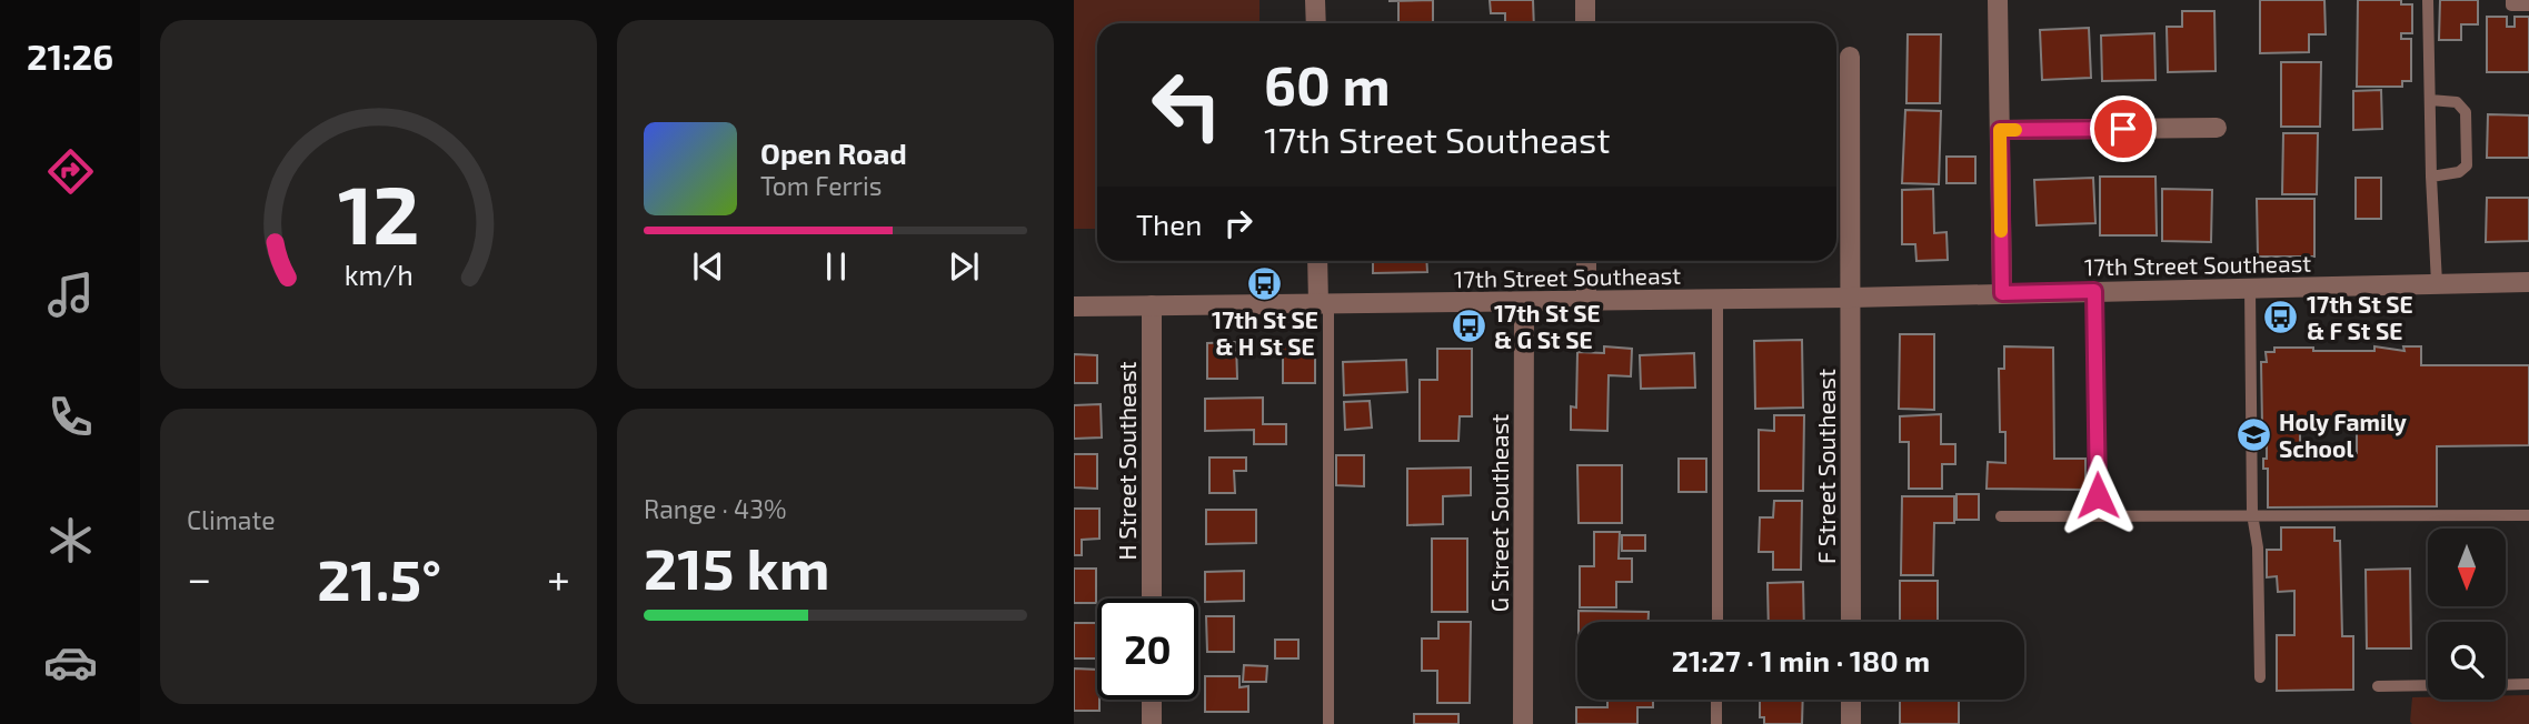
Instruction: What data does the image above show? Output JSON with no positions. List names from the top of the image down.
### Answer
{
  "streets": {
    "street": [
      "17th Street Southeast",
      "H Street Southeast",
      "F Street Southeast",
      "G Street Southeast"
    ]
  },
  "crossings": [
    ["17th Street Southeast", "H Street Southeast"],
    ["17th Street Southeast", "F Street Southeast"],
    ["17th Street Southeast", "G Street Southeast"]
  ],
  "places": {
    "bus stop": ["17th St SE & H St SE", "17th St SE & F St SE", "17th St SE & G St SE"],
    "school or university": ["Holy Family School"]
  },
  "north": "bottom",
  "page": {
    "tabs": "21:26",
    "turn": ["60 m", "17th Street Southeast"],
    "song": ["Open Road", "Tom Ferris"],
    "then": "Then",
    "tile": [
      "Climate",
      ["Range · 43%", "215 km"]
    ],
    "heat": ["−", "21.5°", "+"],
    "limit": "20",
    "trip": "21:27 · 1 min · 180 m",
    "gauge": ["12", "km/h"]
  }
}
